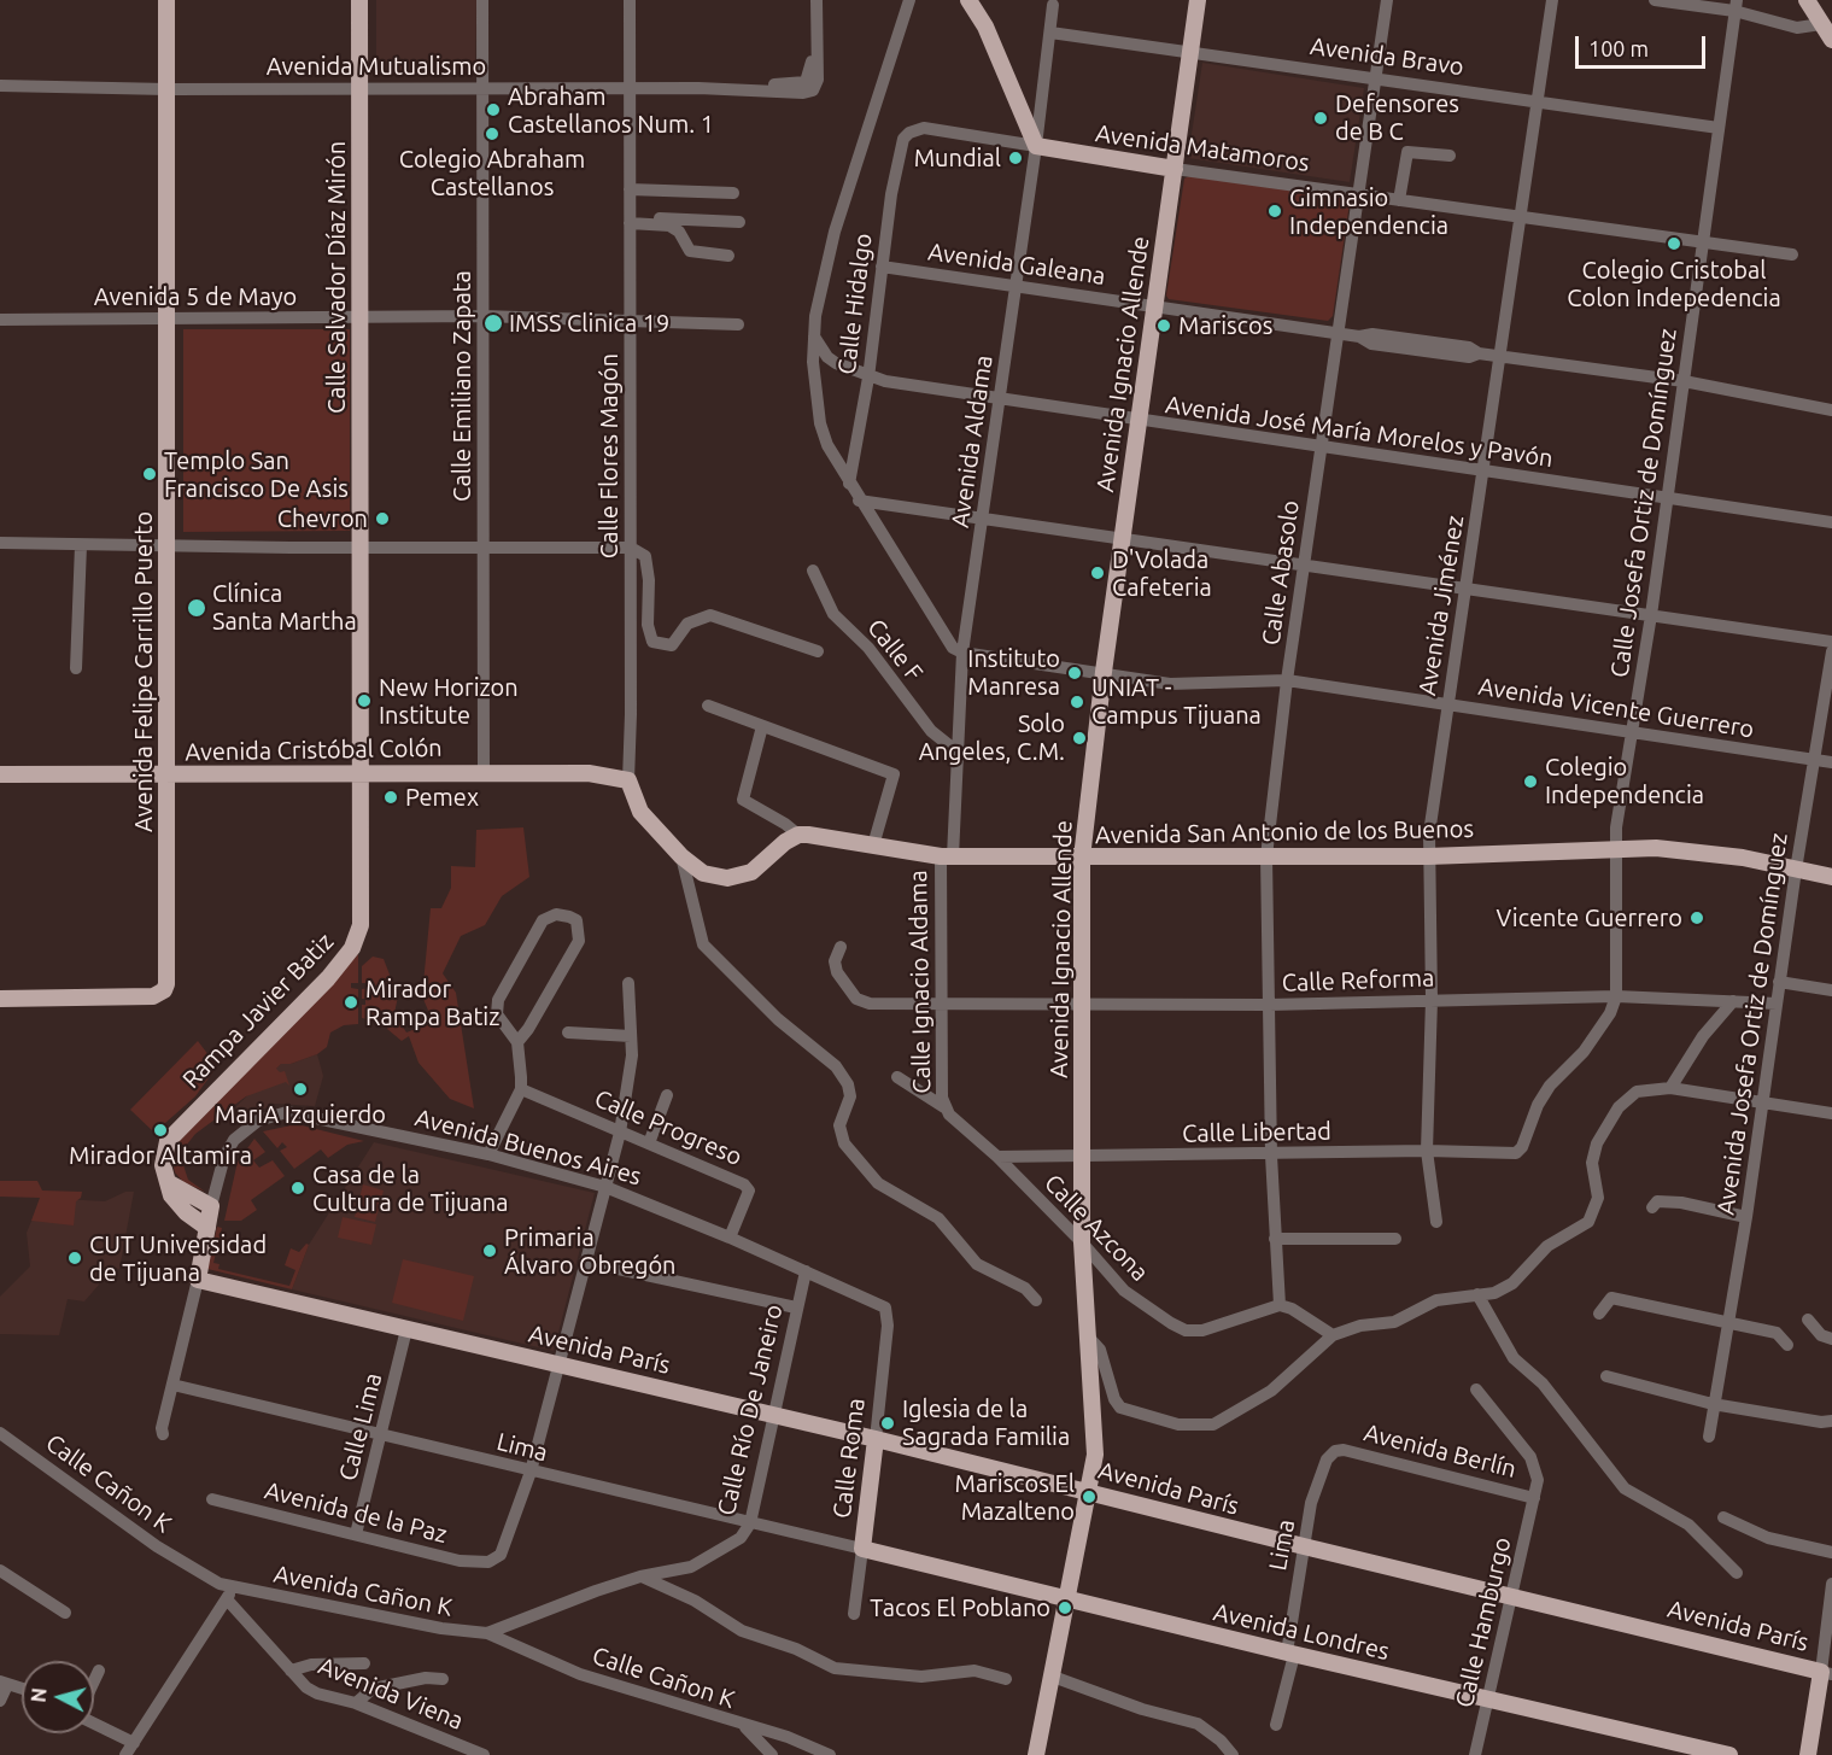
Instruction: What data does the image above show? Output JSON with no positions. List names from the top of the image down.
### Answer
{
  "streets": {
    "main road": [
      "Avenida Matamoros",
      "Calle Salvador Díaz Mirón",
      "Avenida Ignacio Allende",
      "Avenida Felipe Carrillo Puerto",
      "Avenida Cristóbal Colón",
      "Avenida San Antonio de los Buenos",
      "Rampa Javier Batiz",
      "Avenida París",
      "Calle Roma",
      "Avenida Londres"
    ],
    "street": [
      "Avenida Bravo",
      "Avenida Mutualismo",
      "Avenida Galeana",
      "Avenida 5 de Mayo",
      "Calle Hidalgo",
      "Calle Emiliano Zapata",
      "Avenida José María Morelos y Pavón",
      "Avenida Aldama",
      "Calle Flores Magón",
      "Calle Josefa Ortiz de Domínguez",
      "Calle Abasolo",
      "Avenida Jiménez",
      "Calle F",
      "Avenida Vicente Guerrero",
      "Calle Reforma",
      "Calle Ignacio Aldama",
      "Avenida Josefa Ortiz de Domínguez",
      "Calle Progreso",
      "Calle Libertad",
      "Avenida Buenos Aires",
      "Calle Azcona",
      "Calle Río De Janeiro",
      "Calle Lima",
      "Lima",
      "Avenida Berlín",
      "Calle Cañon K",
      "Avenida de la Paz",
      "Avenida Cañon K",
      "Calle Hamburgo",
      "Avenida Viena"
    ]
  },
  "crossings": [
    ["Avenida Bravo", "Avenida Ignacio Allende"],
    ["Avenida Bravo", "Avenida Aldama"],
    ["Avenida Bravo", "Calle Josefa Ortiz de Domínguez"],
    ["Avenida Bravo", "Calle Abasolo"],
    ["Avenida Bravo", "Avenida Jiménez"],
    ["Avenida Mutualismo", "Calle Salvador Díaz Mirón"],
    ["Avenida Mutualismo", "Calle Emiliano Zapata"],
    ["Avenida Mutualismo", "Calle Flores Magón"],
    ["Avenida Mutualismo", "Avenida Felipe Carrillo Puerto"],
    ["Avenida Matamoros", "Calle Hidalgo"],
    ["Avenida Matamoros", "Avenida Ignacio Allende"],
    ["Avenida Matamoros", "Avenida Aldama"],
    ["Avenida Matamoros", "Calle Josefa Ortiz de Domínguez"],
    ["Avenida Matamoros", "Calle Abasolo"],
    ["Avenida Matamoros", "Avenida Jiménez"],
    ["Avenida Galeana", "Calle Hidalgo"],
    ["Avenida Galeana", "Avenida Ignacio Allende"],
    ["Avenida Galeana", "Avenida Aldama"],
    ["Avenida Galeana", "Calle Josefa Ortiz de Domínguez"],
    ["Avenida Galeana", "Calle Abasolo"],
    ["Avenida Galeana", "Avenida Jiménez"],
    ["Calle Salvador Díaz Mirón", "Avenida 5 de Mayo"],
    ["Calle Salvador Díaz Mirón", "Avenida Cristóbal Colón"],
    ["Calle Salvador Díaz Mirón", "Rampa Javier Batiz"],
    ["Avenida 5 de Mayo", "Calle Emiliano Zapata"],
    ["Avenida 5 de Mayo", "Calle Flores Magón"],
    ["Avenida 5 de Mayo", "Avenida Felipe Carrillo Puerto"],
    ["Calle Hidalgo", "Avenida José María Morelos y Pavón"],
    ["Avenida Ignacio Allende", "Avenida José María Morelos y Pavón"],
    ["Avenida Ignacio Allende", "Avenida Vicente Guerrero"],
    ["Avenida Ignacio Allende", "Avenida San Antonio de los Buenos"],
    ["Avenida Ignacio Allende", "Calle Reforma"],
    ["Avenida Ignacio Allende", "Calle Libertad"],
    ["Avenida Ignacio Allende", "Calle Azcona"],
    ["Avenida Ignacio Allende", "Avenida París"],
    ["Avenida Ignacio Allende", "Avenida Londres"],
    ["Calle Emiliano Zapata", "Avenida Cristóbal Colón"],
    ["Avenida José María Morelos y Pavón", "Avenida Aldama"],
    ["Avenida José María Morelos y Pavón", "Calle Josefa Ortiz de Domínguez"],
    ["Avenida José María Morelos y Pavón", "Calle Abasolo"],
    ["Avenida José María Morelos y Pavón", "Avenida Jiménez"],
    ["Avenida Aldama", "Calle F"],
    ["Avenida Aldama", "Avenida Vicente Guerrero"],
    ["Avenida Aldama", "Avenida San Antonio de los Buenos"],
    ["Avenida Aldama", "Calle Ignacio Aldama"],
    ["Calle Flores Magón", "Avenida Cristóbal Colón"],
    ["Calle Josefa Ortiz de Domínguez", "Avenida Vicente Guerrero"],
    ["Calle Josefa Ortiz de Domínguez", "Avenida San Antonio de los Buenos"],
    ["Calle Josefa Ortiz de Domínguez", "Calle Reforma"],
    ["Calle Josefa Ortiz de Domínguez", "Calle Libertad"],
    ["Calle Abasolo", "Avenida Vicente Guerrero"],
    ["Calle Abasolo", "Avenida San Antonio de los Buenos"],
    ["Calle Abasolo", "Calle Reforma"],
    ["Calle Abasolo", "Calle Libertad"],
    ["Calle Abasolo", "Calle Azcona"],
    ["Avenida Jiménez", "Avenida Vicente Guerrero"],
    ["Avenida Jiménez", "Avenida San Antonio de los Buenos"],
    ["Avenida Jiménez", "Calle Reforma"],
    ["Avenida Jiménez", "Calle Libertad"],
    ["Avenida Felipe Carrillo Puerto", "Avenida Cristóbal Colón"],
    ["Avenida Vicente Guerrero", "Avenida Josefa Ortiz de Domínguez"],
    ["Avenida Cristóbal Colón", "Rampa Javier Batiz"],
    ["Avenida San Antonio de los Buenos", "Calle Ignacio Aldama"],
    ["Avenida San Antonio de los Buenos", "Avenida Josefa Ortiz de Domínguez"],
    ["Calle Reforma", "Calle Ignacio Aldama"],
    ["Calle Reforma", "Avenida Josefa Ortiz de Domínguez"],
    ["Calle Ignacio Aldama", "Calle Azcona"],
    ["Calle Progreso", "Avenida Buenos Aires"],
    ["Calle Libertad", "Calle Azcona"],
    ["Avenida Buenos Aires", "Calle Río De Janeiro"],
    ["Avenida Buenos Aires", "Calle Roma"],
    ["Avenida París", "Calle Río De Janeiro"],
    ["Avenida París", "Calle Lima"],
    ["Avenida París", "Lima"],
    ["Avenida París", "Calle Roma"],
    ["Avenida París", "Calle Hamburgo"],
    ["Calle Río De Janeiro", "Lima"],
    ["Calle Río De Janeiro", "Calle Cañon K"],
    ["Calle Río De Janeiro", "Avenida Cañon K"],
    ["Calle Lima", "Lima"],
    ["Calle Lima", "Avenida de la Paz"],
    ["Lima", "Avenida Berlín"],
    ["Lima", "Calle Roma"],
    ["Lima", "Avenida de la Paz"],
    ["Lima", "Avenida Londres"],
    ["Avenida Berlín", "Calle Hamburgo"],
    ["Calle Roma", "Avenida Londres"],
    ["Calle Cañon K", "Avenida Cañon K"],
    ["Calle Cañon K", "Avenida Viena"],
    ["Avenida Cañon K", "Avenida Viena"],
    ["Calle Hamburgo", "Avenida Londres"]
  ],
  "places": [
    "Abraham Castellanos Num. 1",
    "Defensores de B C",
    "Colegio Abraham Castellanos",
    "Mundial",
    "Gimnasio Independencia",
    "Colegio Cristobal Colon Indepedencia",
    "IMSS Clinica 19",
    "Mariscos",
    "Templo San Francisco De Asis",
    "Chevron",
    "D'Volada Cafeteria",
    "Clínica Santa Martha",
    "Instituto Manresa",
    "New Horizon Institute",
    "UNIAT - Campus Tijuana",
    "Solo Angeles, C.M.",
    "Colegio Independencia",
    "Pemex",
    "Vicente Guerrero",
    "Mirador Rampa Batiz",
    "MariA Izquierdo",
    "Mirador Altamira",
    "Casa de la Cultura de Tijuana",
    "Primaria Álvaro Obregón",
    "CUT Universidad de Tijuana",
    "Iglesia de la Sagrada Familia",
    "Mariscos El Mazalteno",
    "Tacos El Poblano"
  ],
  "scale_bar": "100 m",
  "north": "left"
}
